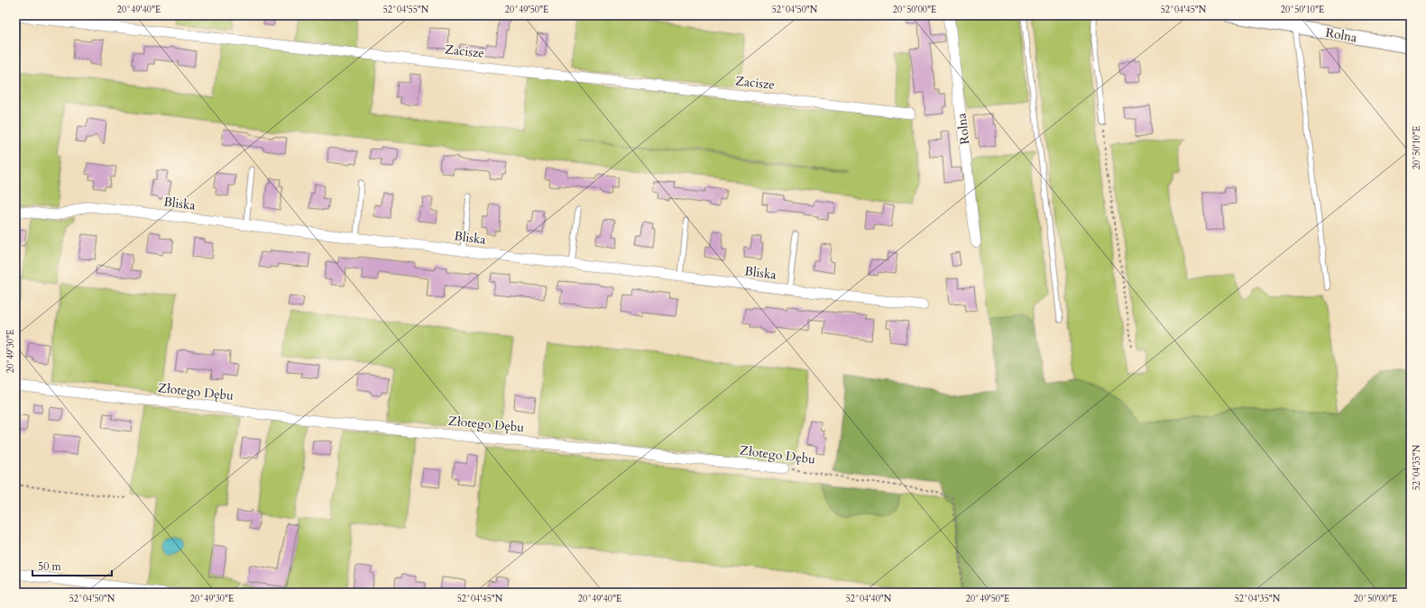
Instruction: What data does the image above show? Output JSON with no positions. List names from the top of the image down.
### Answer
{
  "streets": {
    "street": [
      "Rolna",
      "Zacisze",
      "Bliska",
      "Złotego Dębu"
    ]
  },
  "scale_bar": "50 m",
  "coordinates": [
    "20°49'40\"E",
    "52°04'55\"N",
    "20°49'50\"E",
    "52°04'50\"N",
    "20°50'00\"E",
    "52°04'45\"N",
    "20°50'10\"E",
    "20°49'30\"E",
    "52°04'35\"N",
    "52°04'40\"N"
  ]
}
